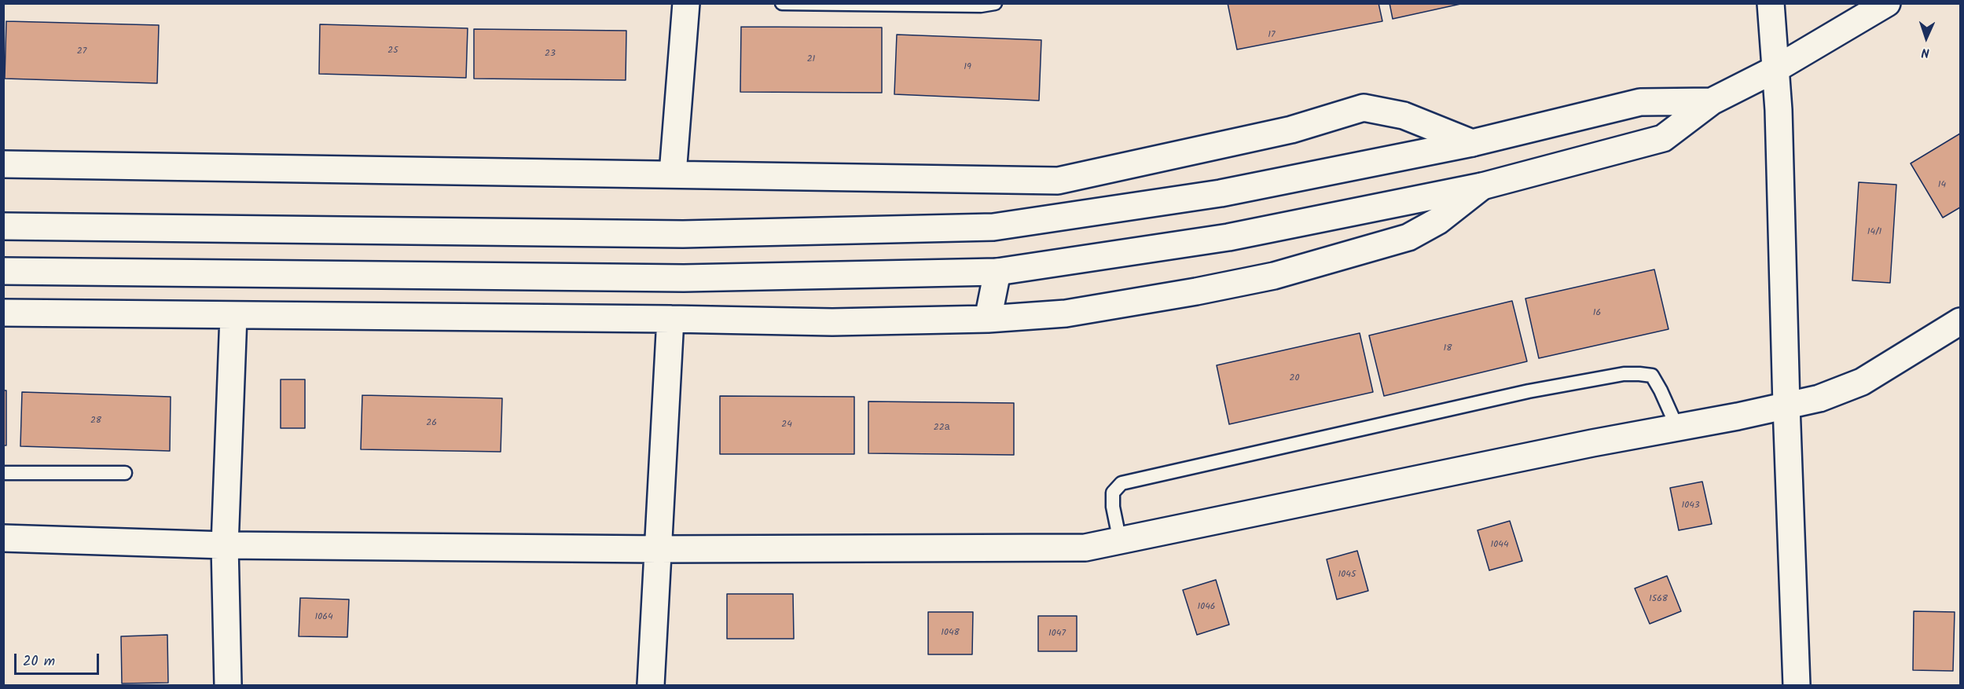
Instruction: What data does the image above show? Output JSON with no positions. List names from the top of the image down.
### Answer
{
  "house_numbers": [
    "17",
    "25",
    "27",
    "23",
    "21",
    "19",
    "14",
    "14/1",
    "16",
    "18",
    "20",
    "28",
    "26",
    "24",
    "22а",
    "1043",
    "1044",
    "1045",
    "1568",
    "1046",
    "1064",
    "1048",
    "1047"
  ],
  "scale_bar": "20 m",
  "north": "bottom"
}
